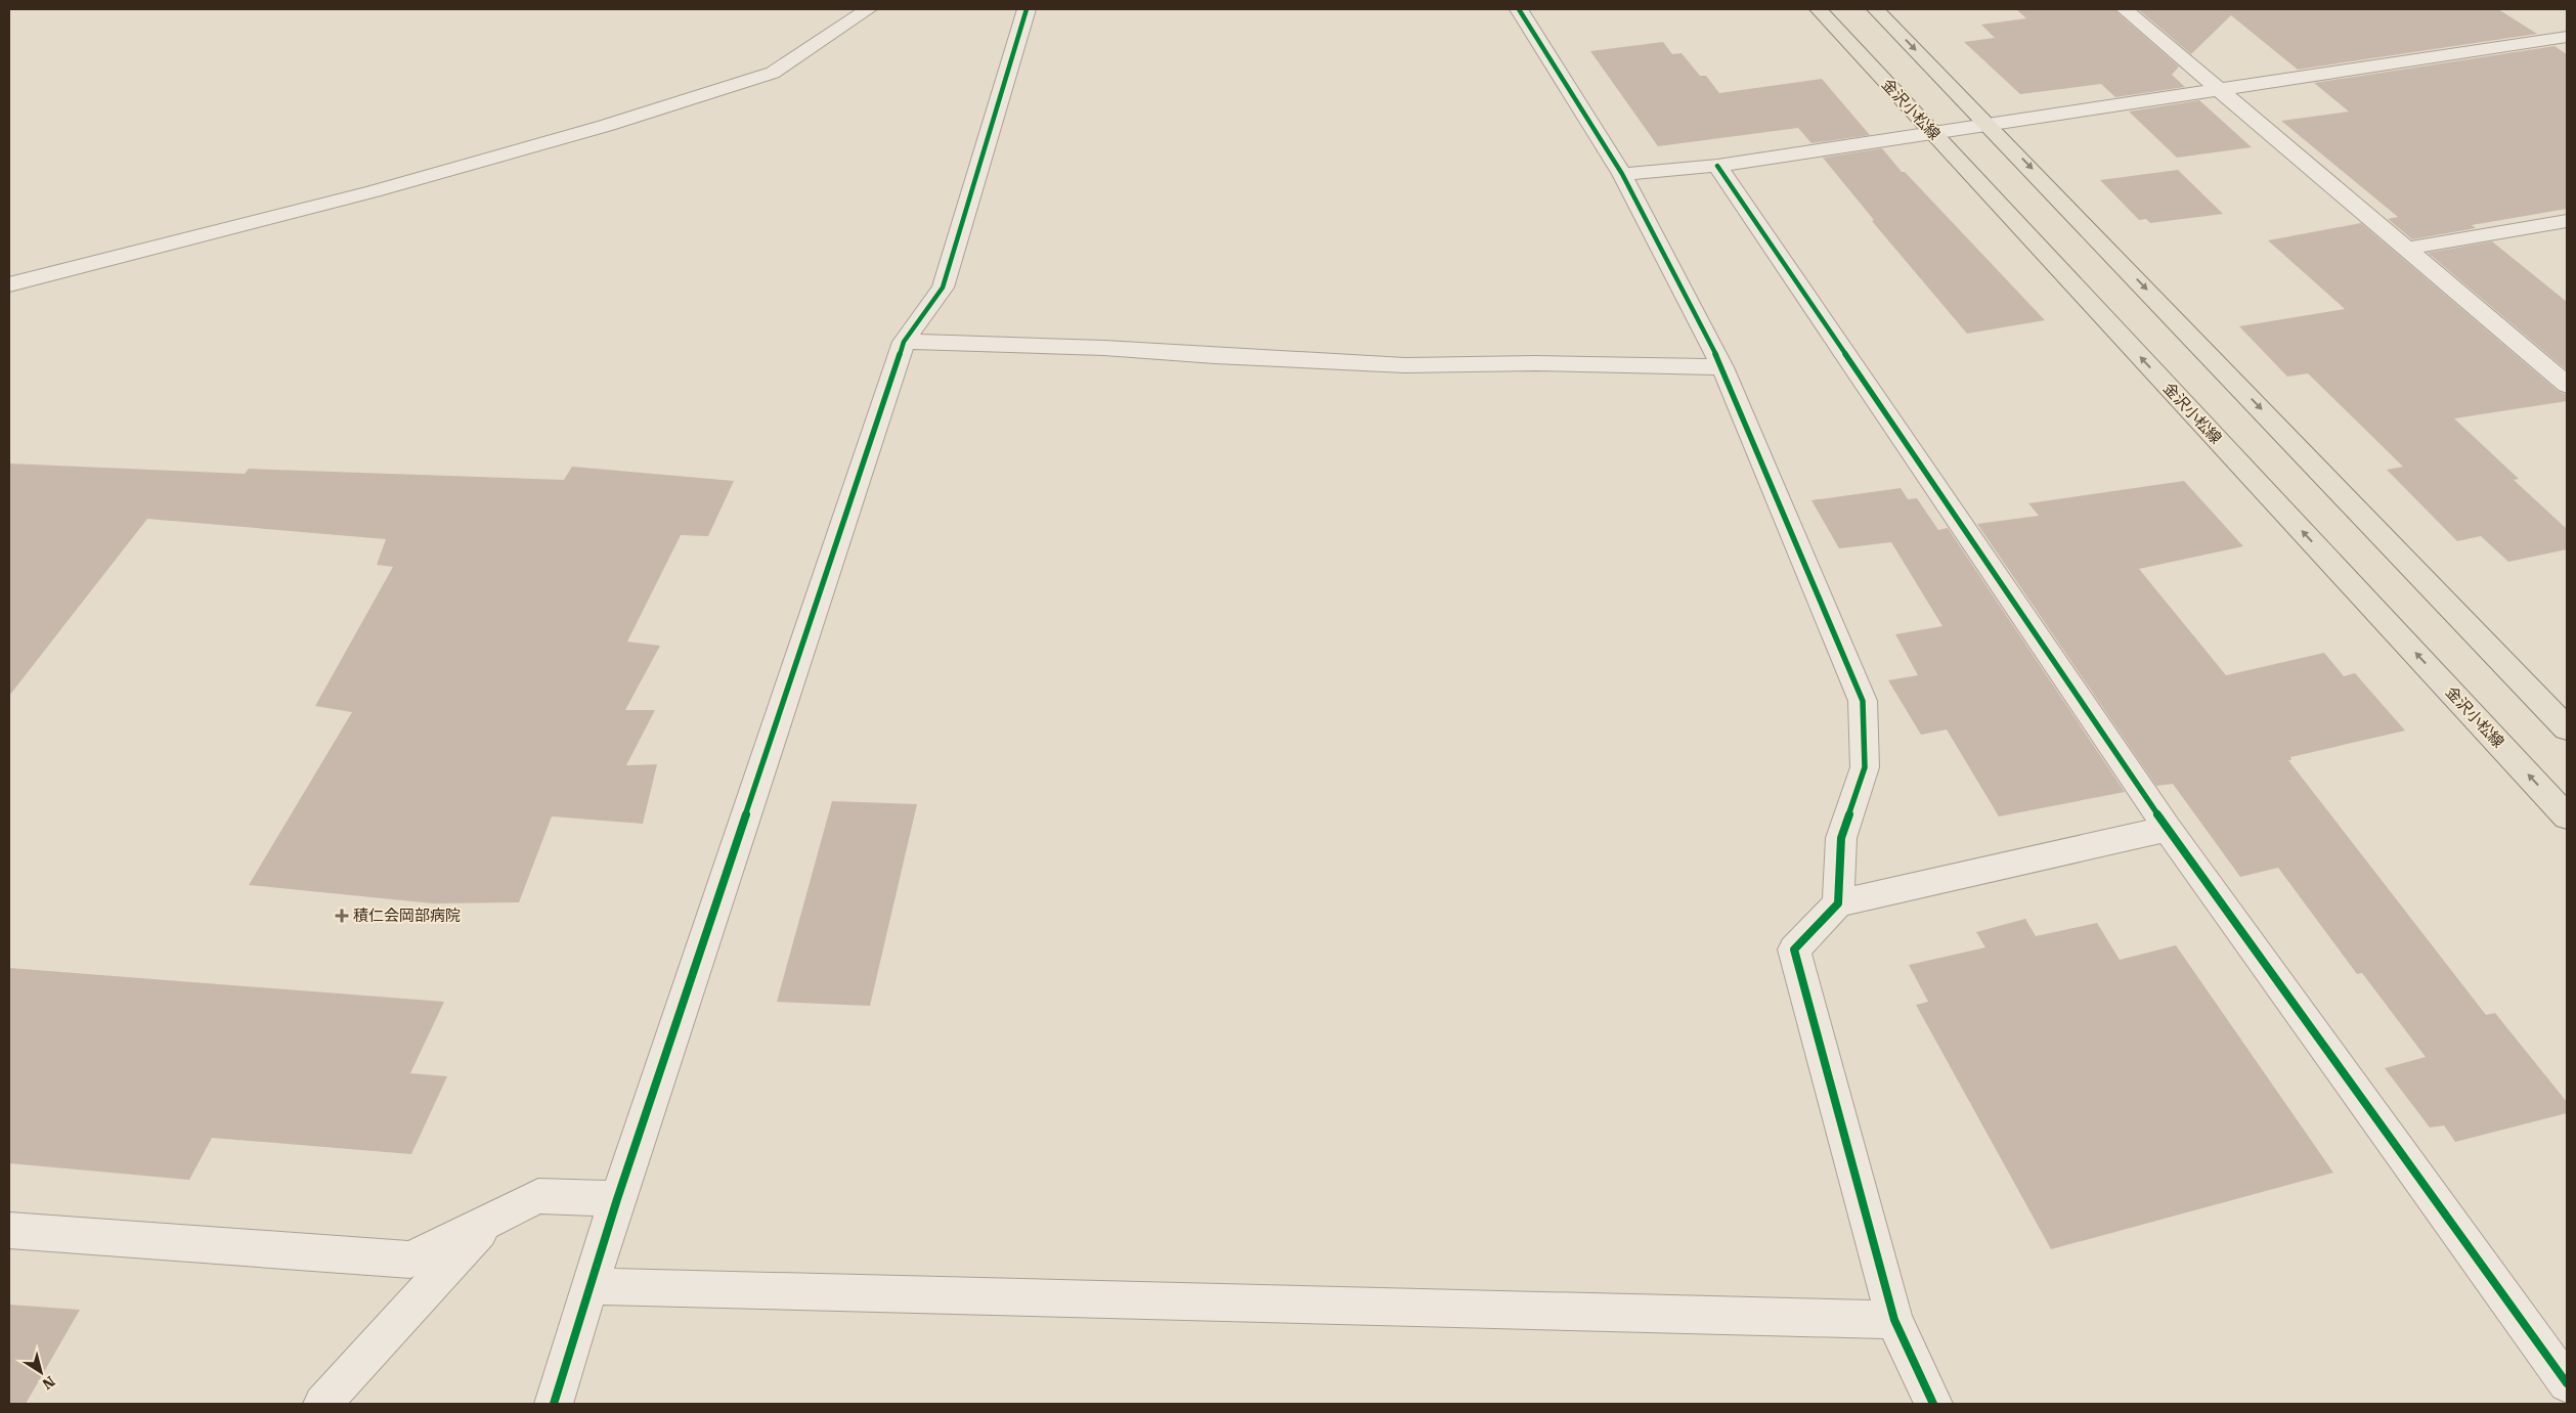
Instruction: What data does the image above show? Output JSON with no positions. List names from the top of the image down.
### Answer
{
  "streets": {
    "main road": ["金沢小松線"]
  },
  "places": {
    "health": ["積仁会岡部病院"]
  },
  "north": "bottom right"
}
